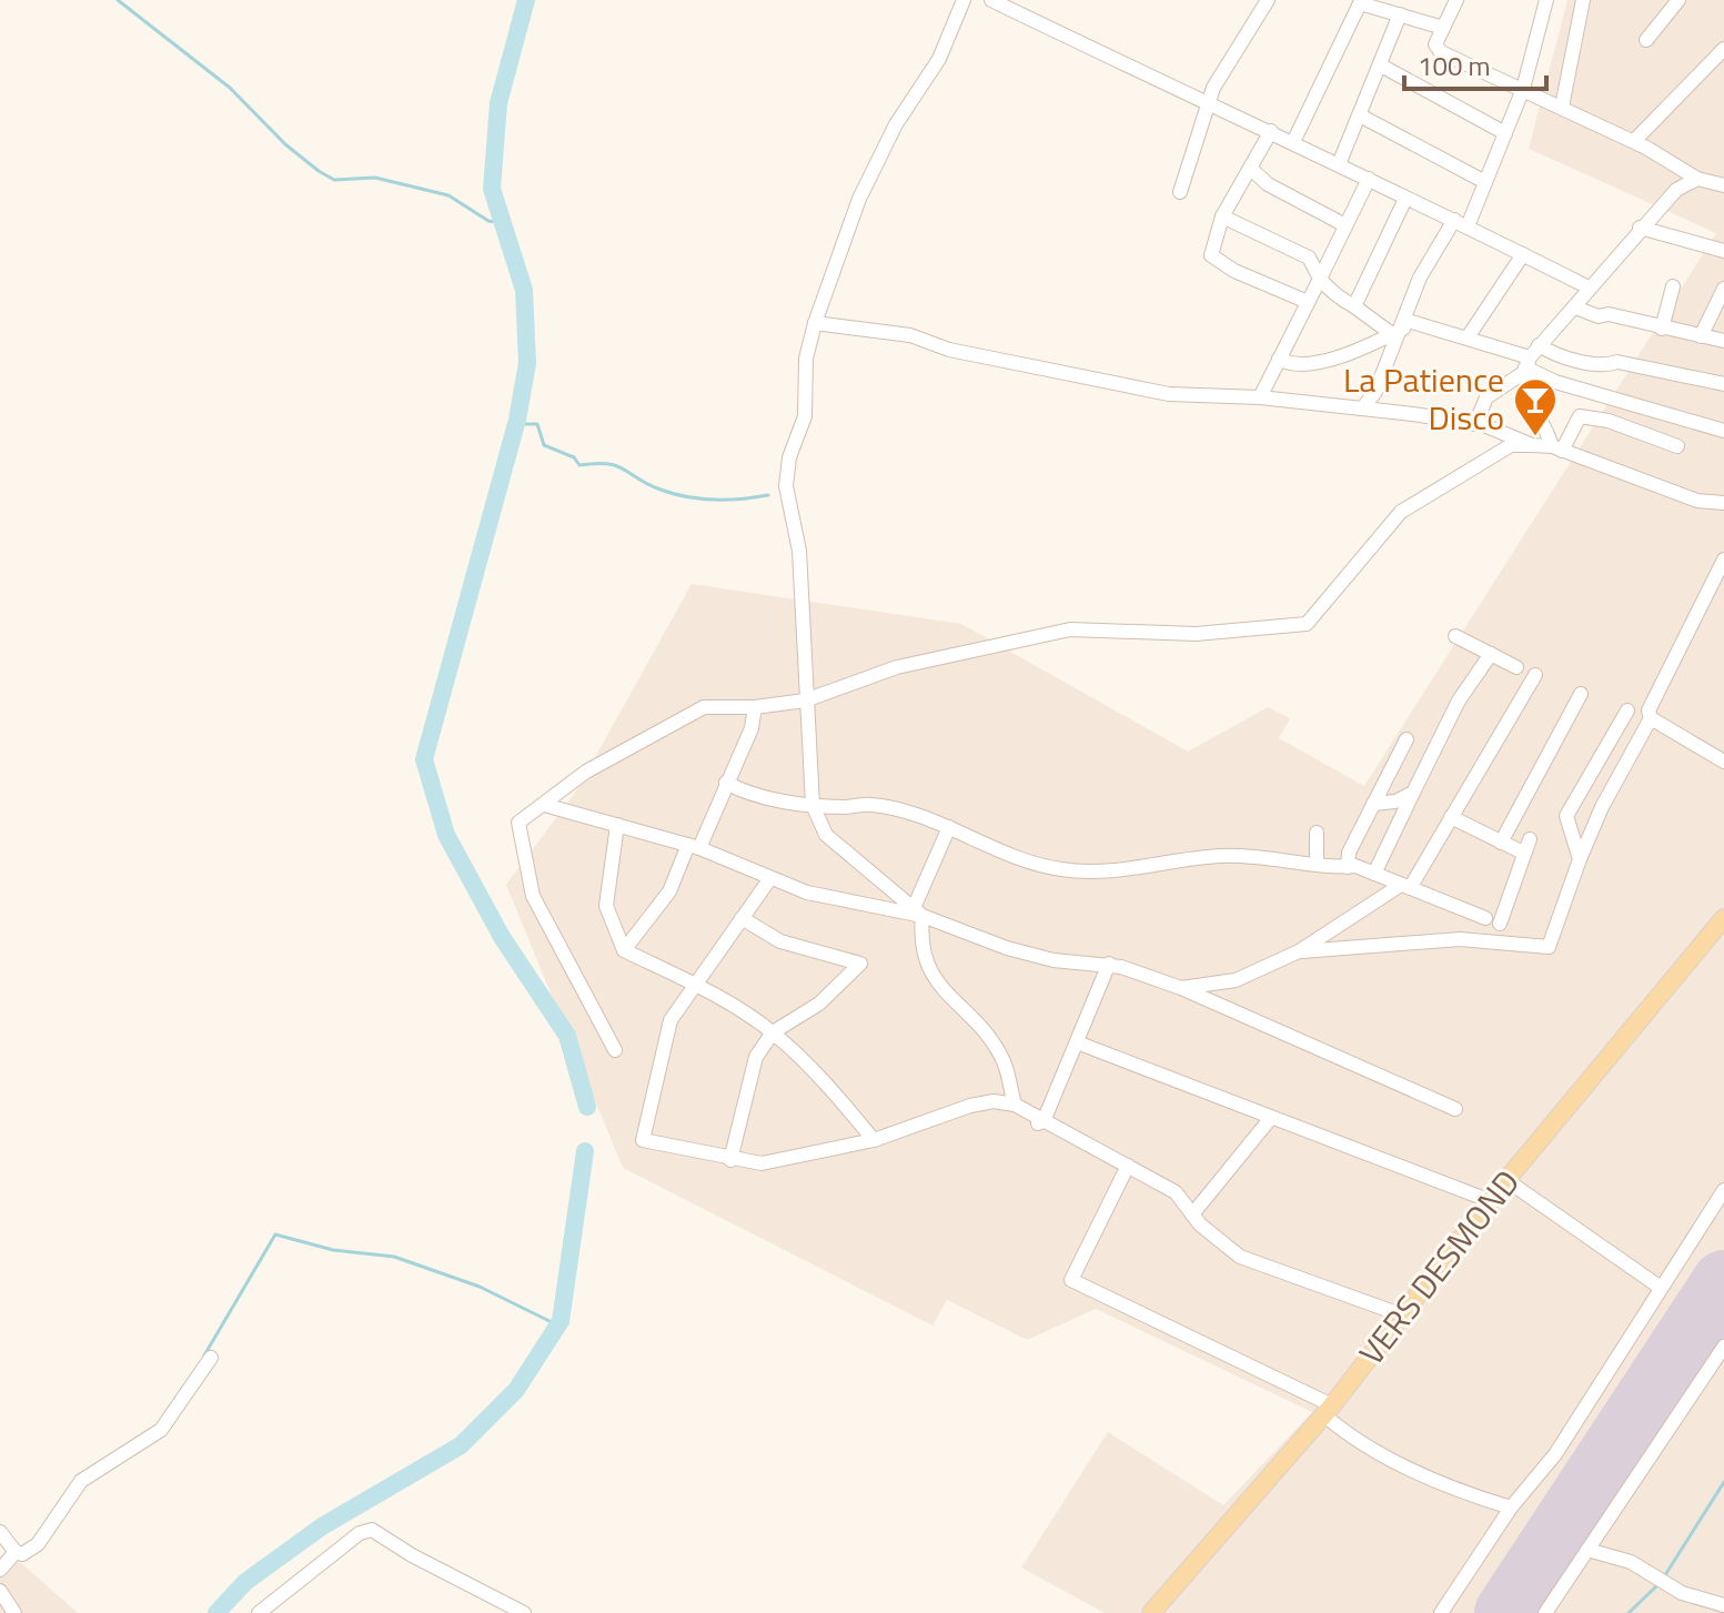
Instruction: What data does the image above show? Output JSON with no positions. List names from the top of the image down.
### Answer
{
  "streets": {
    "main road": ["VERS DESMOND"]
  },
  "places": {
    "bar": ["La Patience Disco"]
  },
  "scale_bar": "100 m"
}
